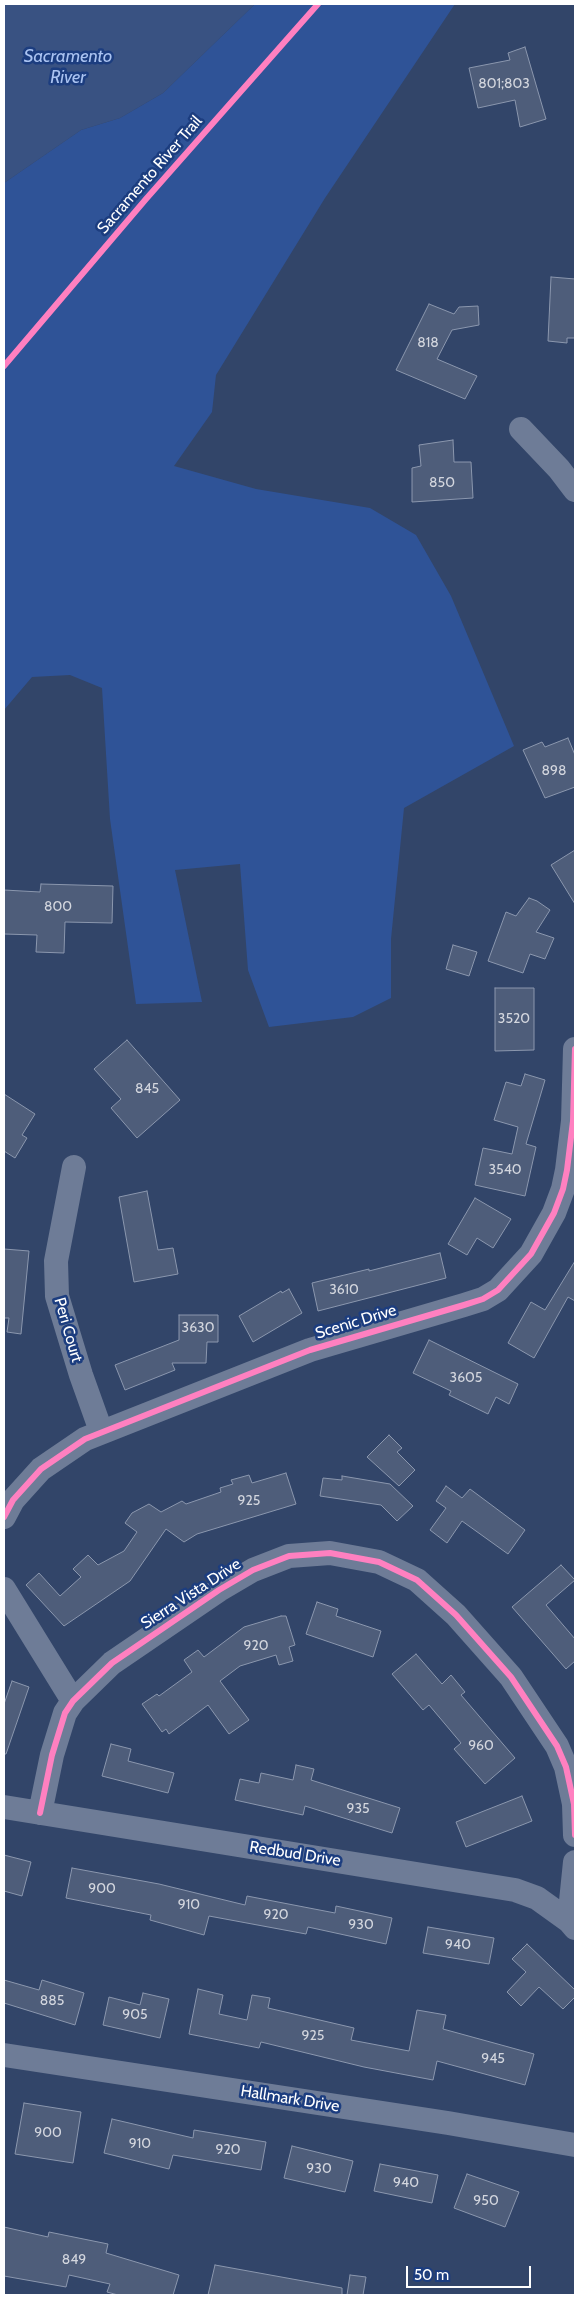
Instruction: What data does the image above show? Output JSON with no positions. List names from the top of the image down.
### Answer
{
  "streets": {
    "street": [
      "Scenic Drive",
      "Peri Court",
      "Sierra Vista Drive",
      "Redbud Drive",
      "Hallmark Drive"
    ],
    "cycle path": ["Sacramento River Trail"]
  },
  "crossings": [
    ["Scenic Drive", "Peri Court"],
    ["Sierra Vista Drive", "Redbud Drive"]
  ],
  "water": ["Sacramento River"],
  "house_numbers": [
    "801;803",
    "818",
    "850",
    "898",
    "800",
    "3520",
    "845",
    "3540",
    "3610",
    "3630",
    "3605",
    "925",
    "920",
    "960",
    "935",
    "900",
    "910",
    "920",
    "930",
    "940",
    "885",
    "905",
    "925",
    "945",
    "900",
    "910",
    "920",
    "930",
    "940",
    "950",
    "849"
  ],
  "scale_bar": "50 m"
}
